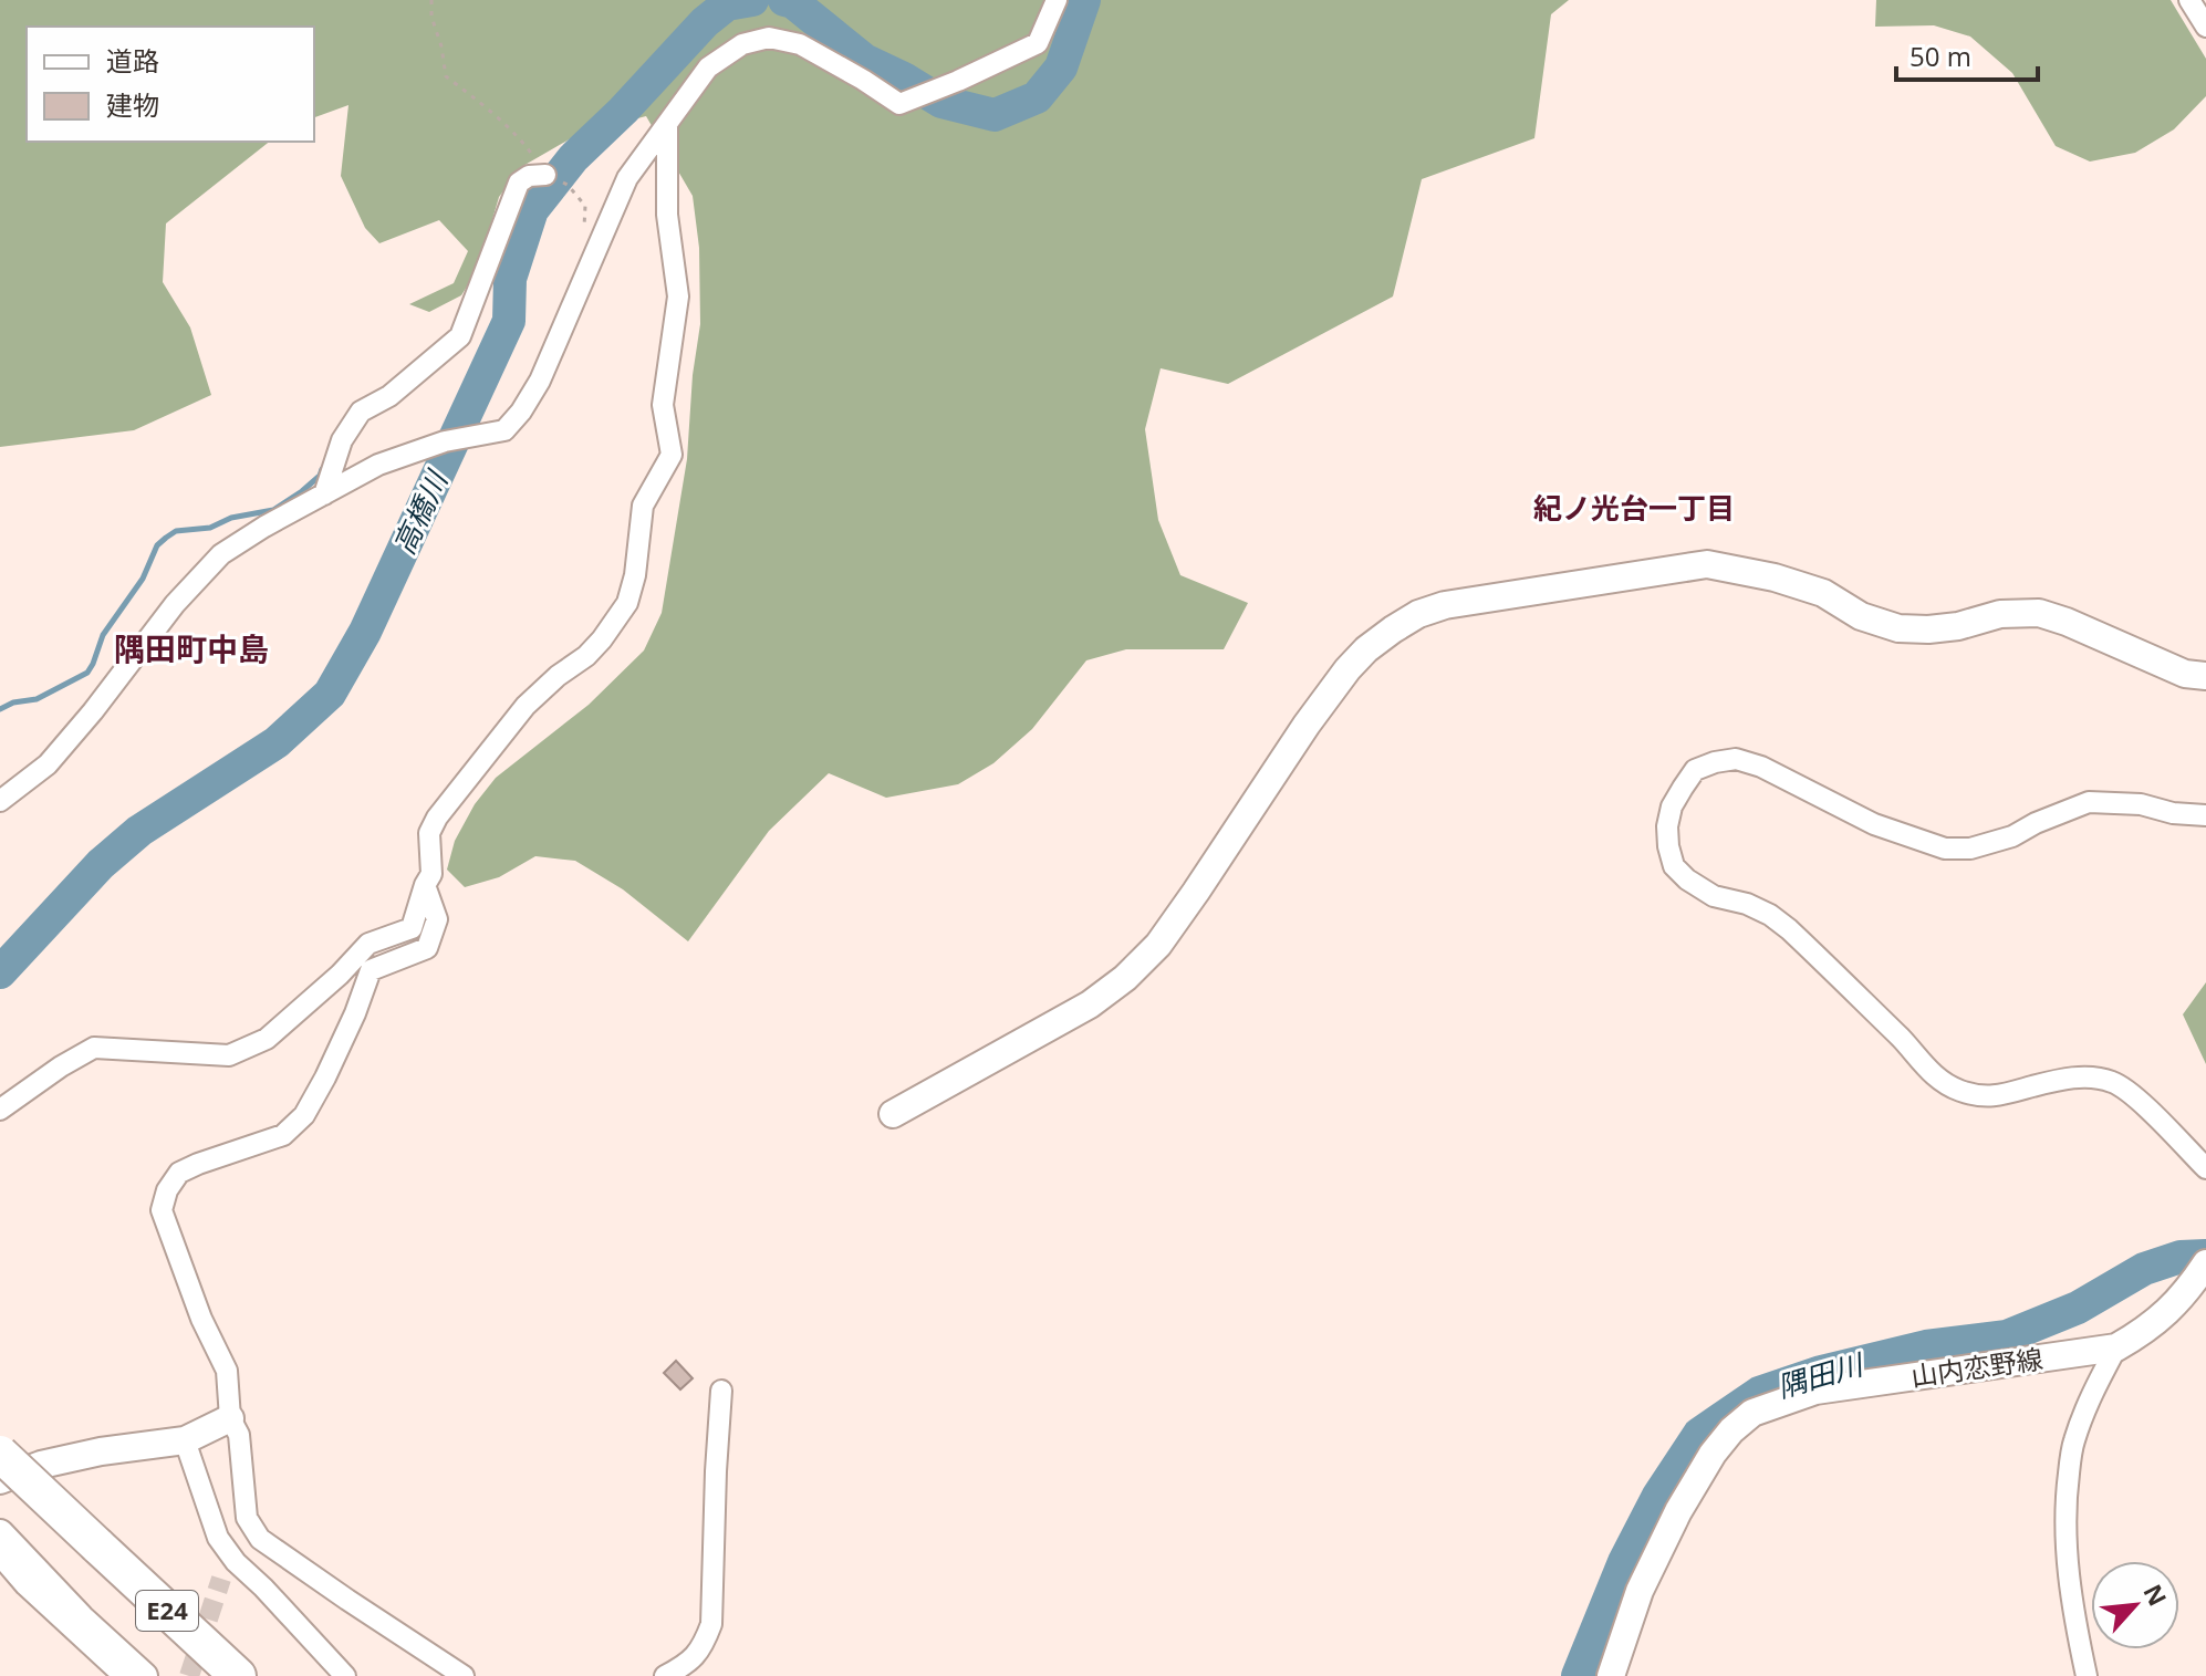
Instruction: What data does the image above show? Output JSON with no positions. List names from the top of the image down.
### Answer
{
  "streets": {
    "highway": ["E24"],
    "street": ["山内恋野線"]
  },
  "districts": ["紀ノ光台一丁目", "隅田町中島"],
  "water": ["高橋川", "隅田川"],
  "legend": ["道路", "建物"],
  "scale_bar": "50 m",
  "north": "top right"
}
